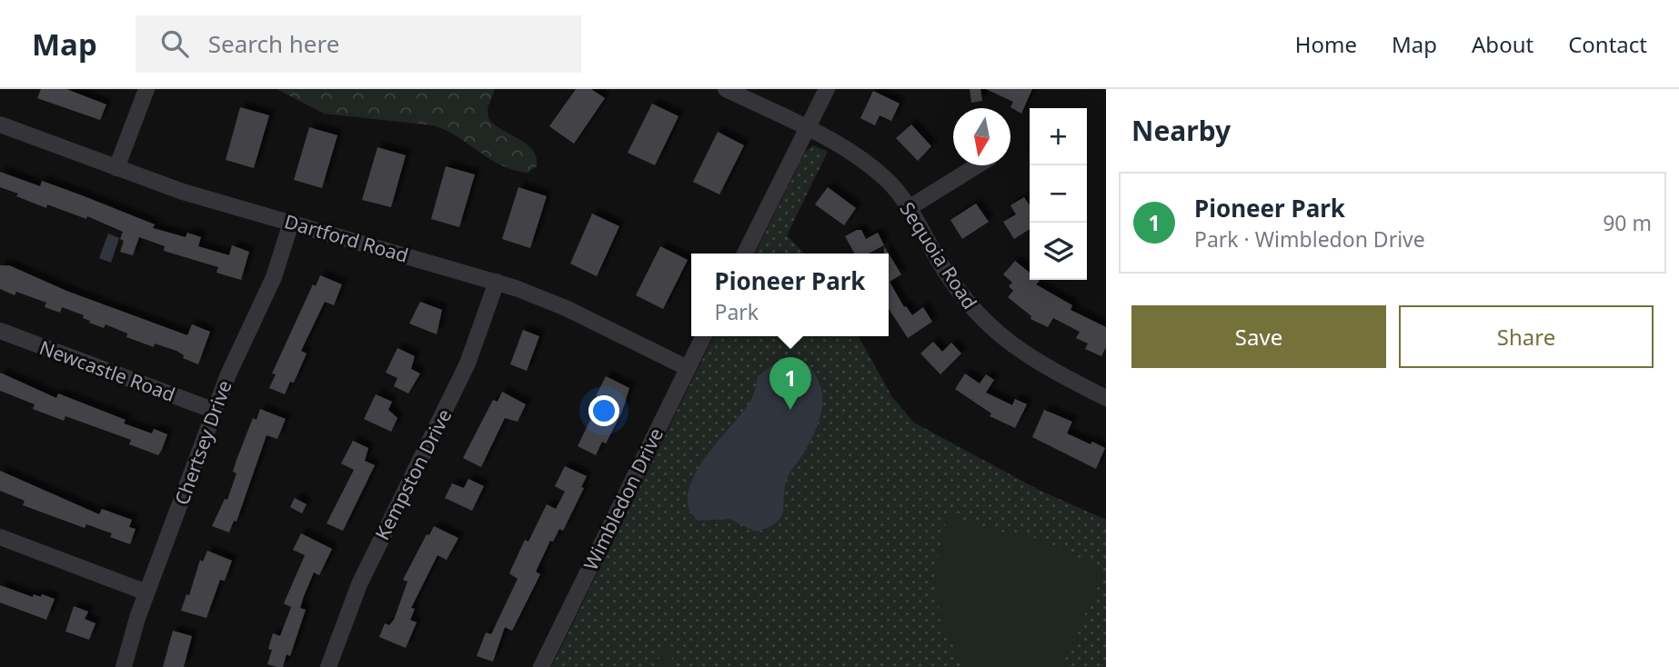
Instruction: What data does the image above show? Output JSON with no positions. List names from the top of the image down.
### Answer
{
  "streets": {
    "street": [
      "Dartford Road",
      "Sequoia Road",
      "Newcastle Road",
      "Chertsey Drive",
      "Kempston Drive",
      "Wimbledon Drive"
    ]
  },
  "crossings": [
    ["Dartford Road", "Chertsey Drive"],
    ["Dartford Road", "Kempston Drive"],
    ["Dartford Road", "Wimbledon Drive"],
    ["Newcastle Road", "Chertsey Drive"]
  ],
  "north": "bottom",
  "page": {
    "header": "Map",
    "search": "Search here",
    "nav": [
      "Home",
      "Map",
      "About",
      "Contact"
    ],
    "heading": "Nearby",
    "map_buttons": ["+", "−"],
    "list": [
      {
        "mark": "1",
        "name": "Pioneer Park",
        "note": "Park · Wimbledon Drive",
        "value": "90 m"
      }
    ],
    "popup": ["Pioneer Park", "Park"],
    "buttons": ["Save", "Share"],
    "pins": "1"
  }
}
